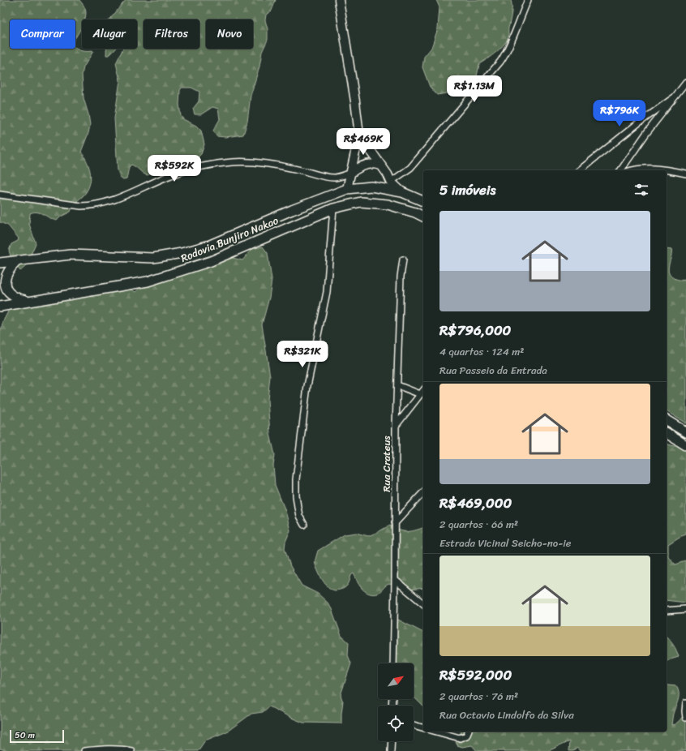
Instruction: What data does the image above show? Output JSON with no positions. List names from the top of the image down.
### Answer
{
  "streets": {
    "main road": ["Rodovia Bunjiro Nakao"],
    "street": ["Rua Crateus"]
  },
  "scale_bar": "50 m",
  "north": "top right",
  "page": {
    "chip": [
      "Comprar",
      "Alugar",
      "Filtros",
      "Novo"
    ],
    "price": [
      "R$1.13M",
      "R$796K",
      "R$469K",
      "R$592K",
      "R$321K"
    ],
    "heading": "5 imóveis",
    "list": [
      {
        "name": "R$796,000",
        "note": "4 quartos · 124 m² · Rua Passeio da Entrada"
      },
      {
        "name": "R$469,000",
        "note": "2 quartos · 66 m² · Estrada Vicinal Seicho-no-ie"
      },
      {
        "name": "R$592,000",
        "note": "2 quartos · 76 m² · Rua Octavio Lindolfo da Silva"
      }
    ],
    "scale": "50 m"
  }
}
